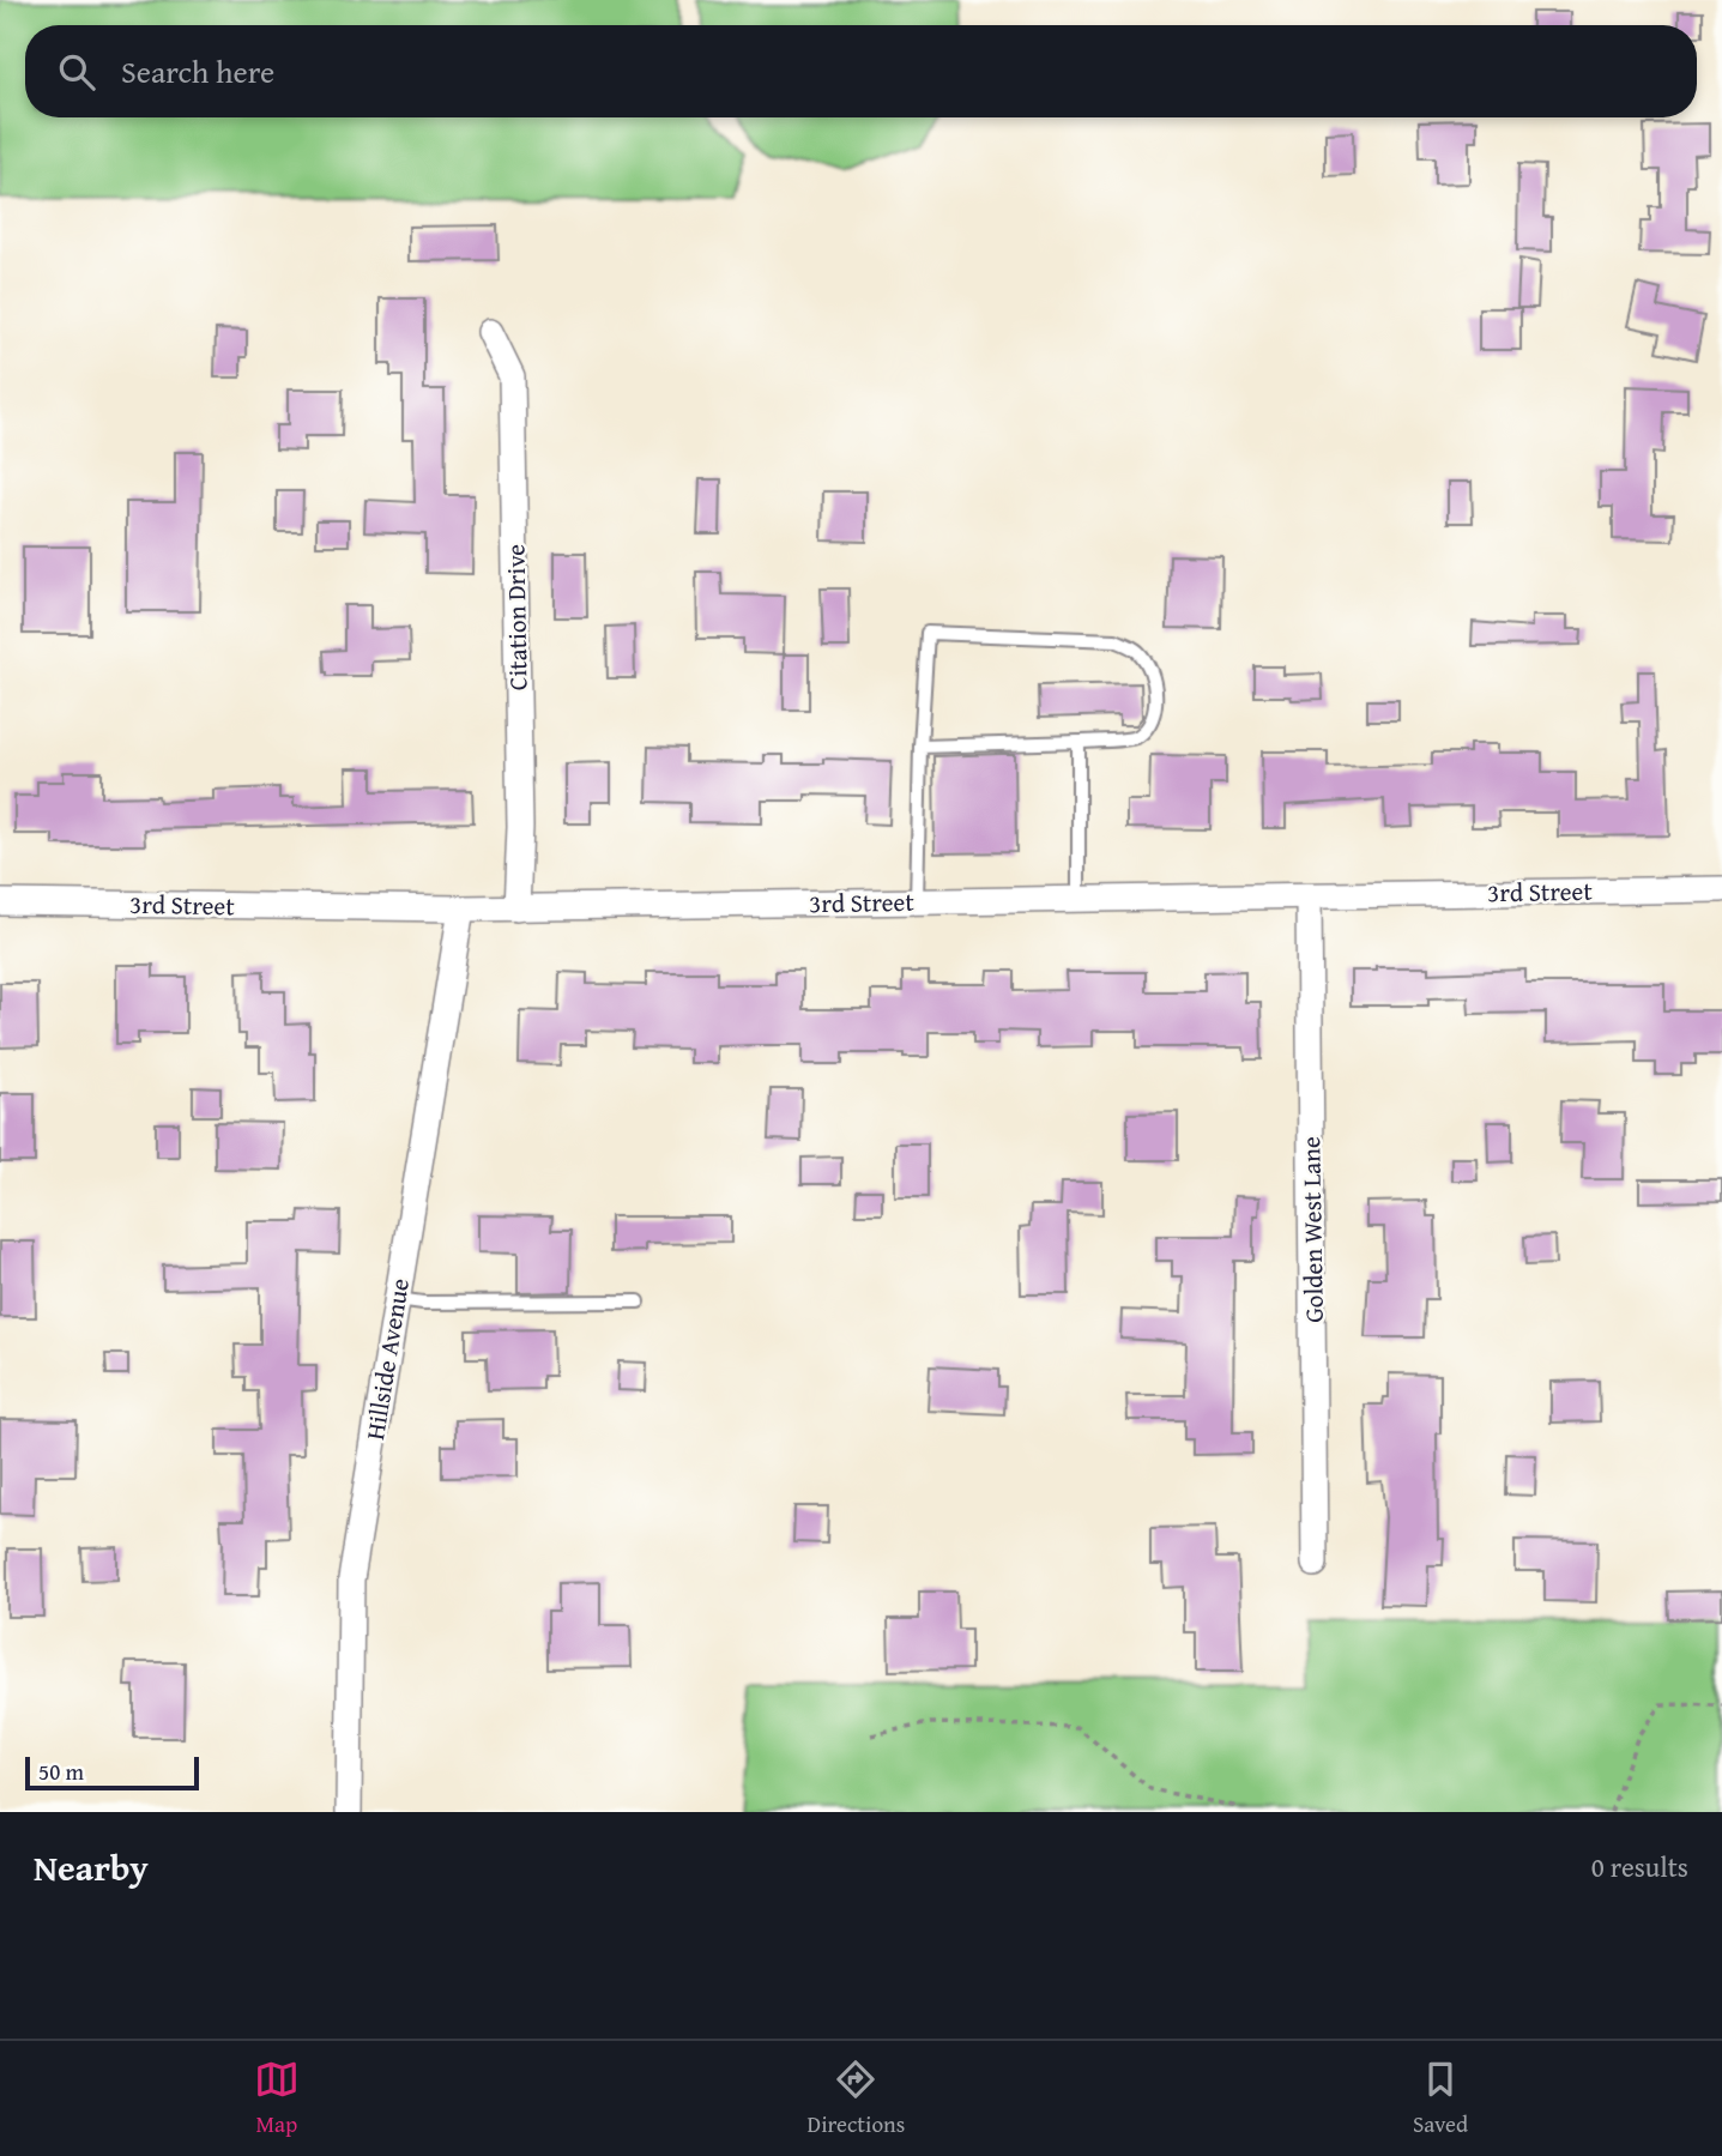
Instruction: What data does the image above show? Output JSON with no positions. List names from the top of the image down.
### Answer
{
  "streets": {
    "street": [
      "Citation Drive",
      "3rd Street",
      "Golden West Lane",
      "Hillside Avenue"
    ]
  },
  "crossings": [
    ["Citation Drive", "3rd Street"],
    ["3rd Street", "Golden West Lane"],
    ["3rd Street", "Hillside Avenue"]
  ],
  "scale_bar": "50 m",
  "page": {
    "search": "Search here",
    "scale": "50 m",
    "heading": ["Nearby", "0 results"],
    "nav": ["Map", "Directions", "Saved"]
  }
}
